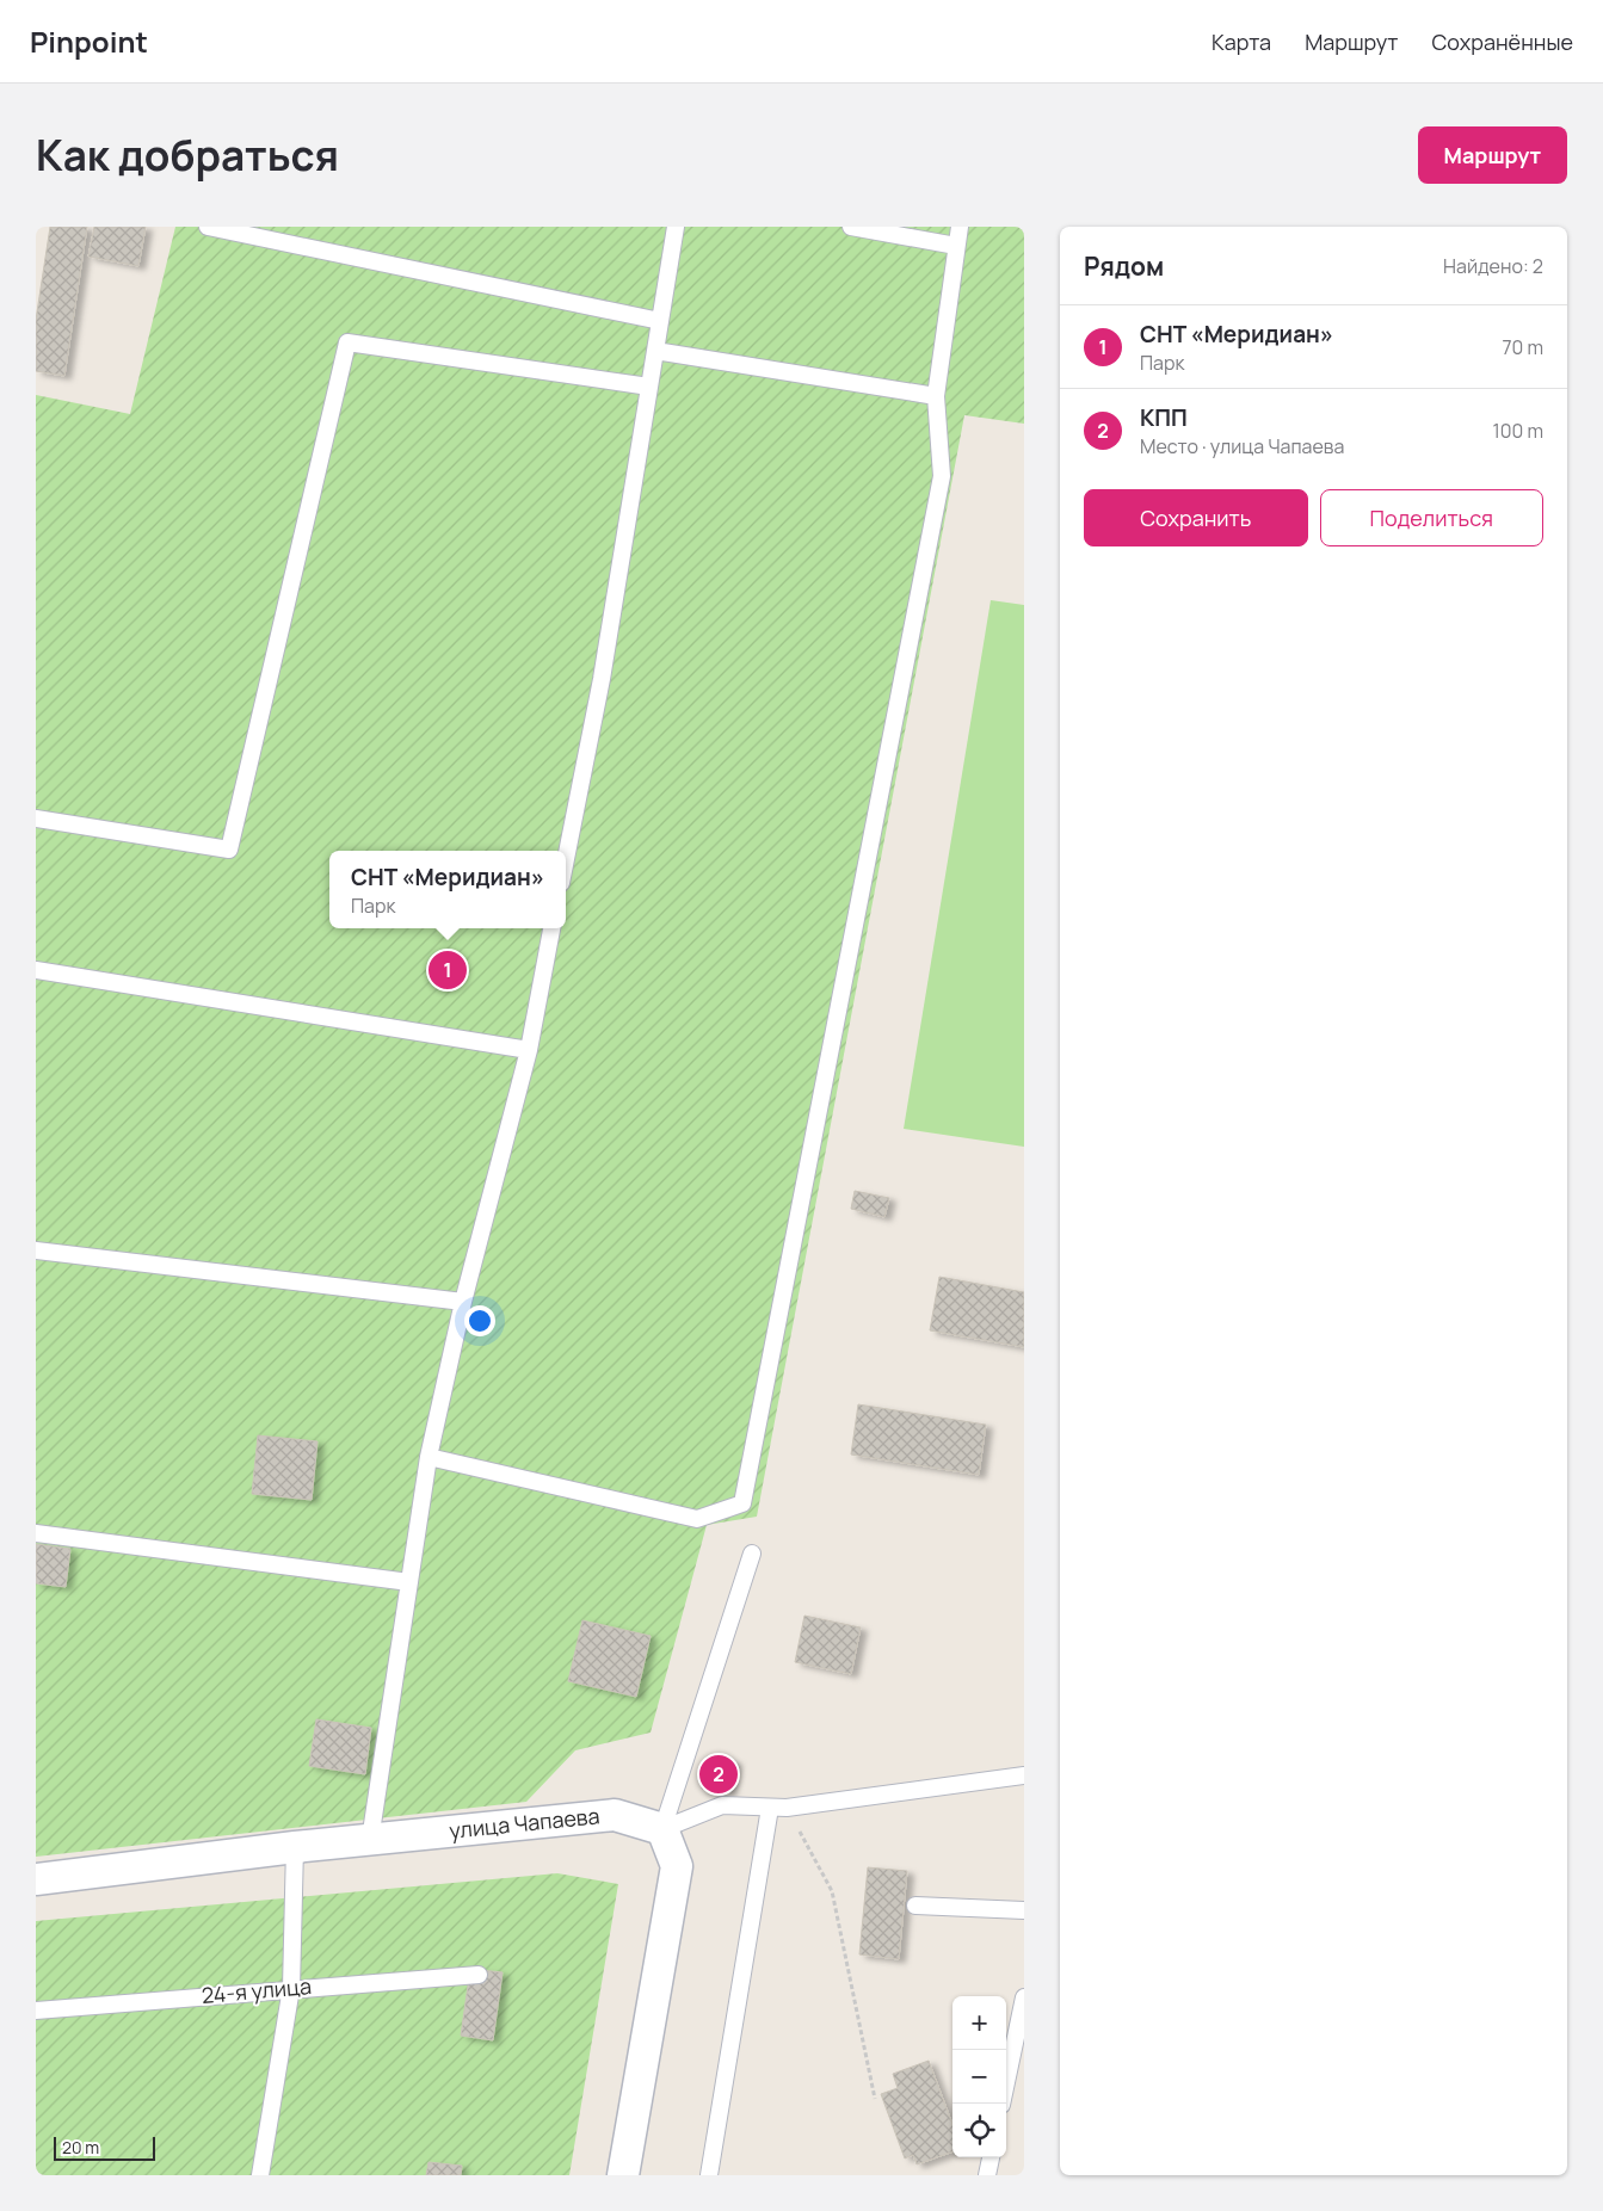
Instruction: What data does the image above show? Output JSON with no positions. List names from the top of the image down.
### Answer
{
  "streets": {
    "street": ["улица Чапаева"],
    "lane": ["24-я улица"]
  },
  "scale_bar": "20 m",
  "page": {
    "header": "Pinpoint",
    "nav": ["Карта", "Маршрут", "Сохранённые"],
    "title": "Как добраться",
    "buttons": [
      "Маршрут",
      ["Сохранить", "Поделиться"]
    ],
    "heading": ["Рядом", "Найдено: 2"],
    "list": [
      {
        "mark": "1",
        "name": "СНТ «Меридиан»",
        "note": "Парк",
        "value": "70 m"
      },
      {
        "mark": "2",
        "name": "КПП",
        "note": "Место · улица Чапаева",
        "value": "100 m"
      }
    ],
    "popup": ["СНТ «Меридиан»", "Парк"],
    "pins": ["1", "2"],
    "map_buttons": ["+", "−"],
    "scale": "20 m"
  }
}
